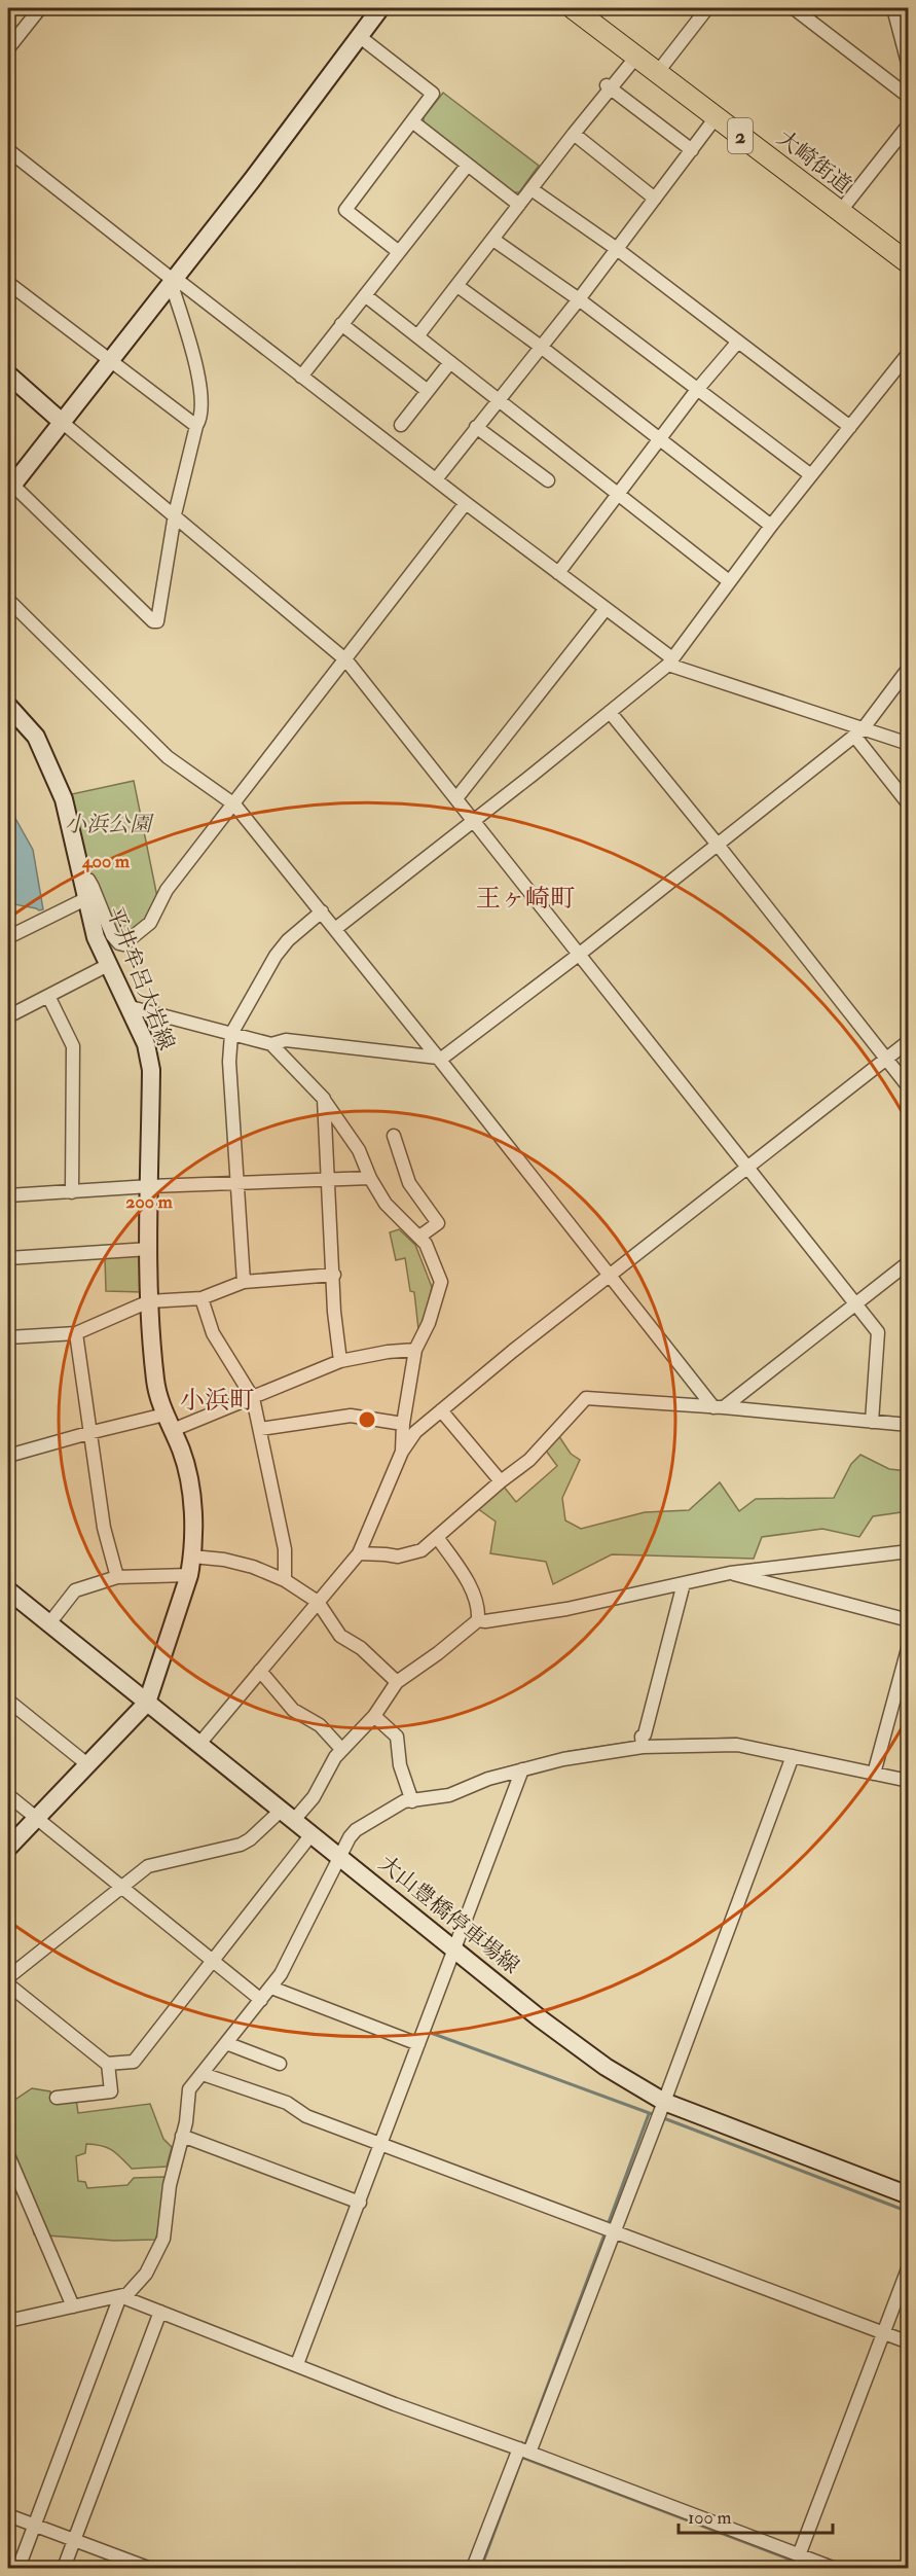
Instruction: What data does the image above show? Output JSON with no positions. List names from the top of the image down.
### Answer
{
  "streets": {
    "main road": [
      "2",
      "大崎街道",
      "平井牟呂大岩線",
      "大山豊橋停車場線"
    ]
  },
  "crossings": [
    ["平井牟呂大岩線", "大山豊橋停車場線"]
  ],
  "districts": ["王ヶ崎町", "小浜町"],
  "parks": ["小浜公園"],
  "scale_bar": "100 m",
  "rings": ["400 m", "200 m"]
}
